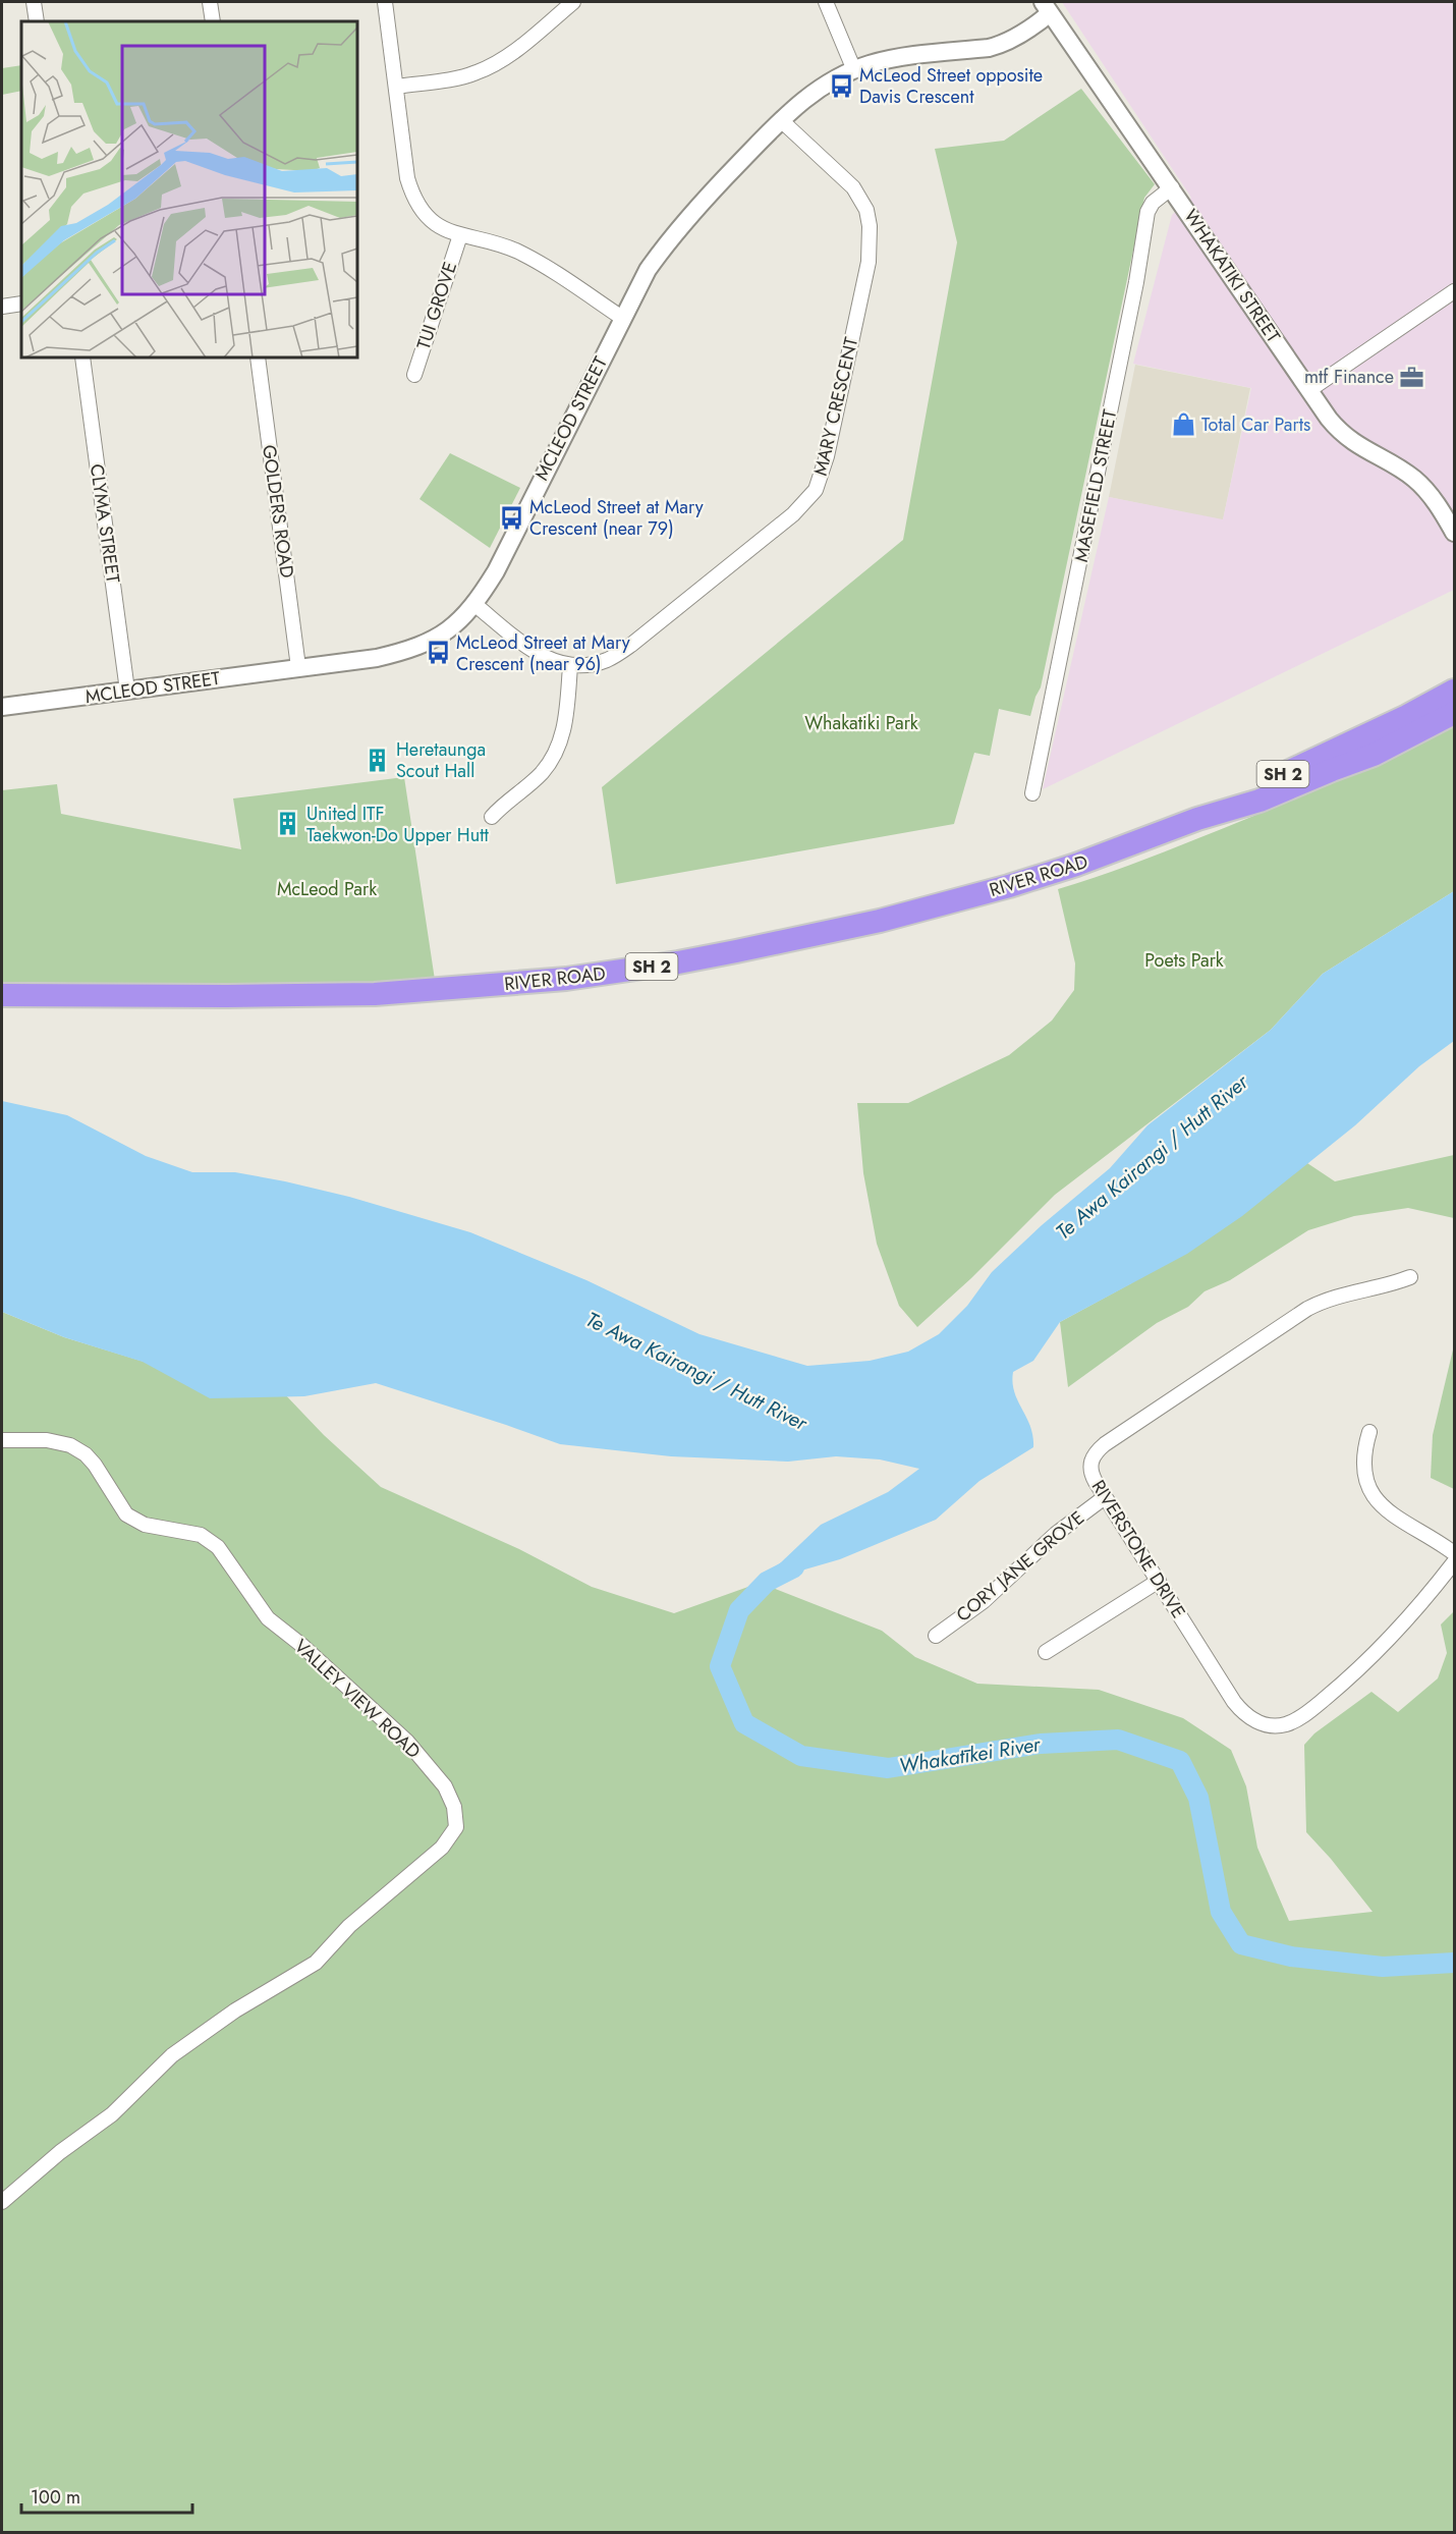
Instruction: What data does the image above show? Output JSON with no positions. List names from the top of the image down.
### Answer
{
  "streets": {
    "highway": ["SH 2", "RIVER ROAD"],
    "street": [
      "WHAKATIKI STREET",
      "TUI GROVE",
      "MARY CRESCENT",
      "MCLEOD STREET",
      "MASEFIELD STREET",
      "GOLDERS ROAD",
      "CLYMA STREET",
      "RIVERSTONE DRIVE",
      "CORY JANE GROVE",
      "VALLEY VIEW ROAD"
    ]
  },
  "crossings": [
    ["WHAKATIKI STREET", "MCLEOD STREET"],
    ["WHAKATIKI STREET", "MASEFIELD STREET"],
    ["MARY CRESCENT", "MCLEOD STREET"],
    ["MCLEOD STREET", "GOLDERS ROAD"],
    ["MCLEOD STREET", "CLYMA STREET"],
    ["RIVERSTONE DRIVE", "CORY JANE GROVE"]
  ],
  "water": ["Te Awa Kairangi / Hutt River", "Whakatīkei River"],
  "parks": ["Whakatiki Park", "McLeod Park", "Poets Park"],
  "places": {
    "bus stop": ["McLeod Street opposite Davis Crescent", "McLeod Street at Mary Crescent (near 79)", "McLeod Street at Mary Crescent (near 96)"],
    "office": ["mtf Finance"],
    "shop": ["Total Car Parts"],
    "building": ["Heretaunga Scout Hall", "United ITF Taekwon-Do Upper Hutt"]
  },
  "scale_bar": "100 m"
}
